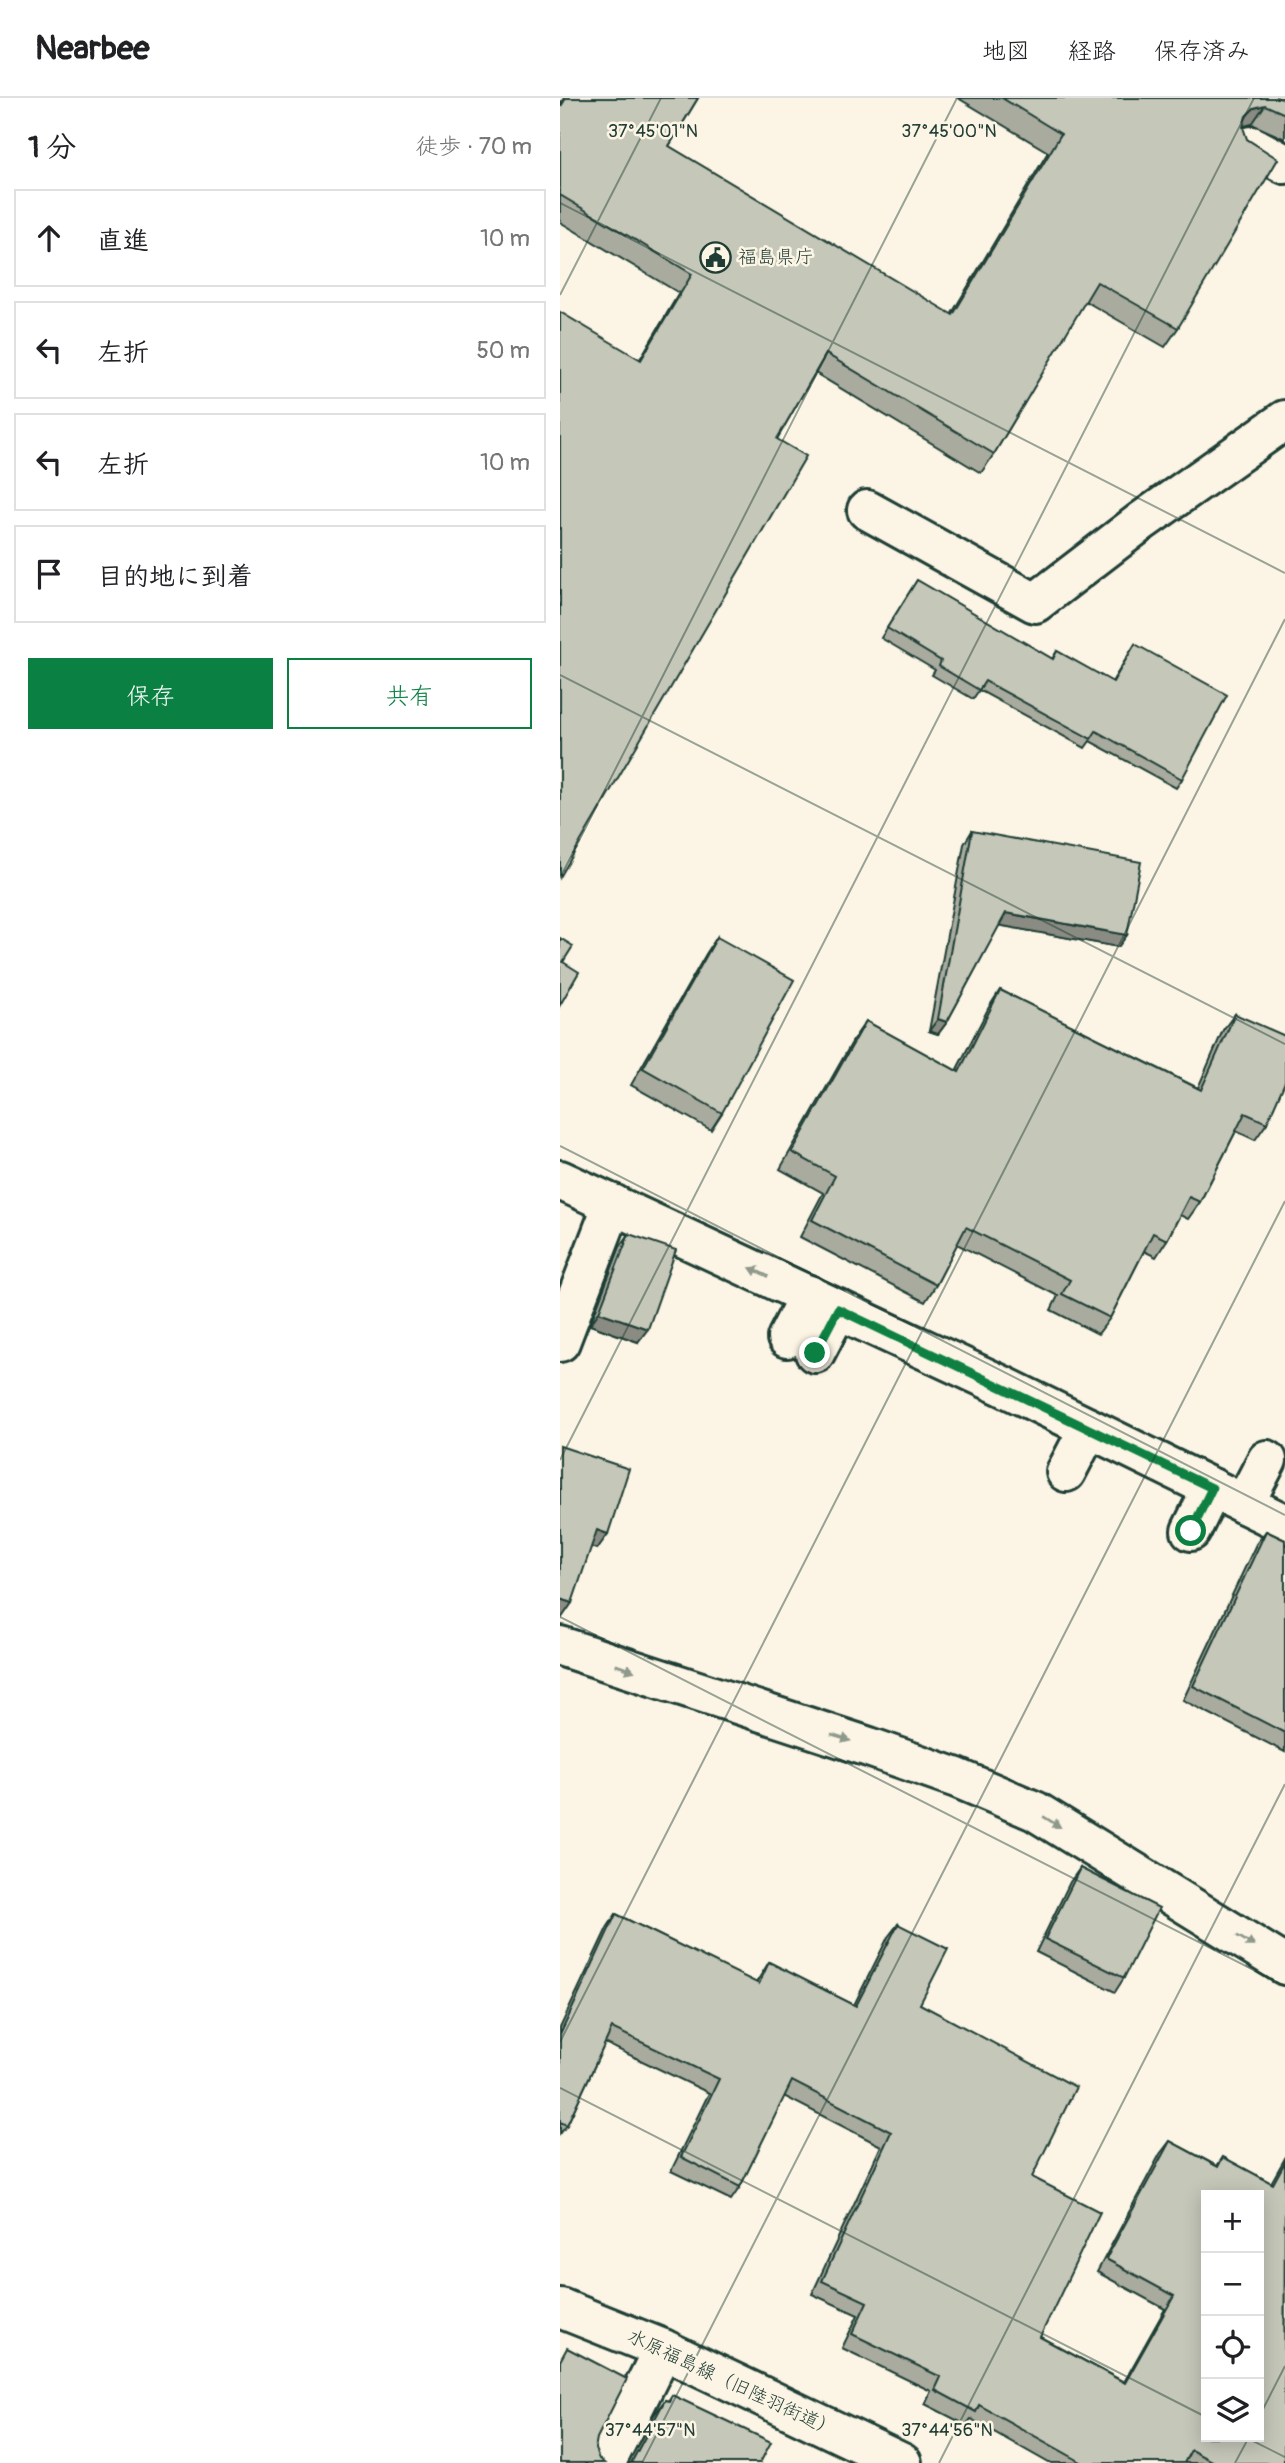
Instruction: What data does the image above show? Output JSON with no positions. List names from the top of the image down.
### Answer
{
  "streets": {
    "street": ["水原福島線（旧陸羽街道）"]
  },
  "places": {
    "public building": ["福島県庁"]
  },
  "page": {
    "header": "Nearbee",
    "nav": ["地図", "経路", "保存済み"],
    "heading": ["1 分", "徒歩 · 70 m"],
    "list": [
      ["直進", "10 m"],
      ["左折", "50 m"],
      ["左折", "10 m"],
      "目的地に到着"
    ],
    "buttons": ["保存", "共有"],
    "map_buttons": ["+", "−"]
  },
  "coordinates": [
    "37°45'01\"N",
    "37°45'00\"N",
    "37°44'57\"N",
    "37°44'56\"N"
  ]
}
